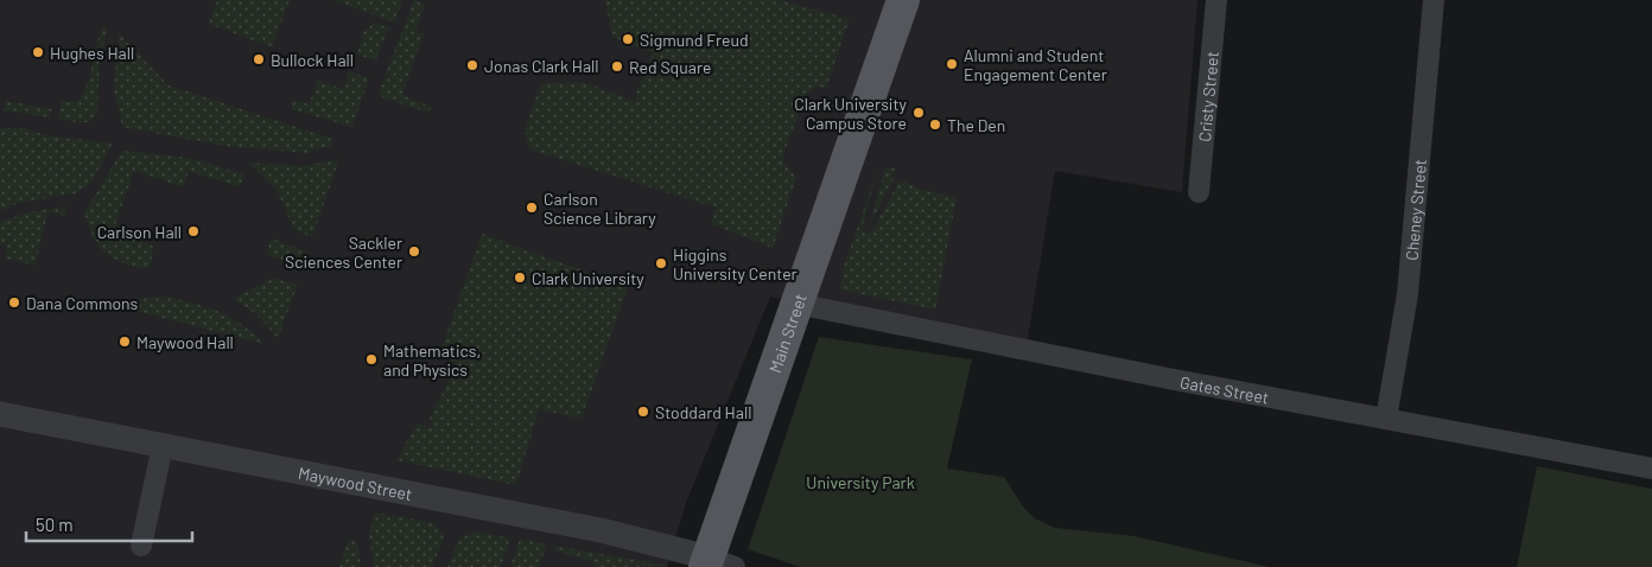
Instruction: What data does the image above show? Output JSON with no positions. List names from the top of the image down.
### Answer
{
  "streets": {
    "main road": ["Main Street"],
    "street": [
      "Cristy Street",
      "Cheney Street",
      "Gates Street",
      "Maywood Street"
    ]
  },
  "crossings": [
    ["Cheney Street", "Gates Street"],
    ["Main Street", "Gates Street"],
    ["Main Street", "Maywood Street"]
  ],
  "parks": ["University Park"],
  "places": [
    "Sigmund Freud",
    "Hughes Hall",
    "Bullock Hall",
    "Alumni and Student Engagement Center",
    "Jonas Clark Hall",
    "Red Square",
    "Clark University Campus Store",
    "The Den",
    "Carlson Science Library",
    "Carlson Hall",
    "Sackler Sciences Center",
    "Higgins University Center",
    "Clark University",
    "Dana Commons",
    "Maywood Hall",
    "Mathematics, and Physics",
    "Stoddard Hall"
  ],
  "scale_bar": "50 m"
}
